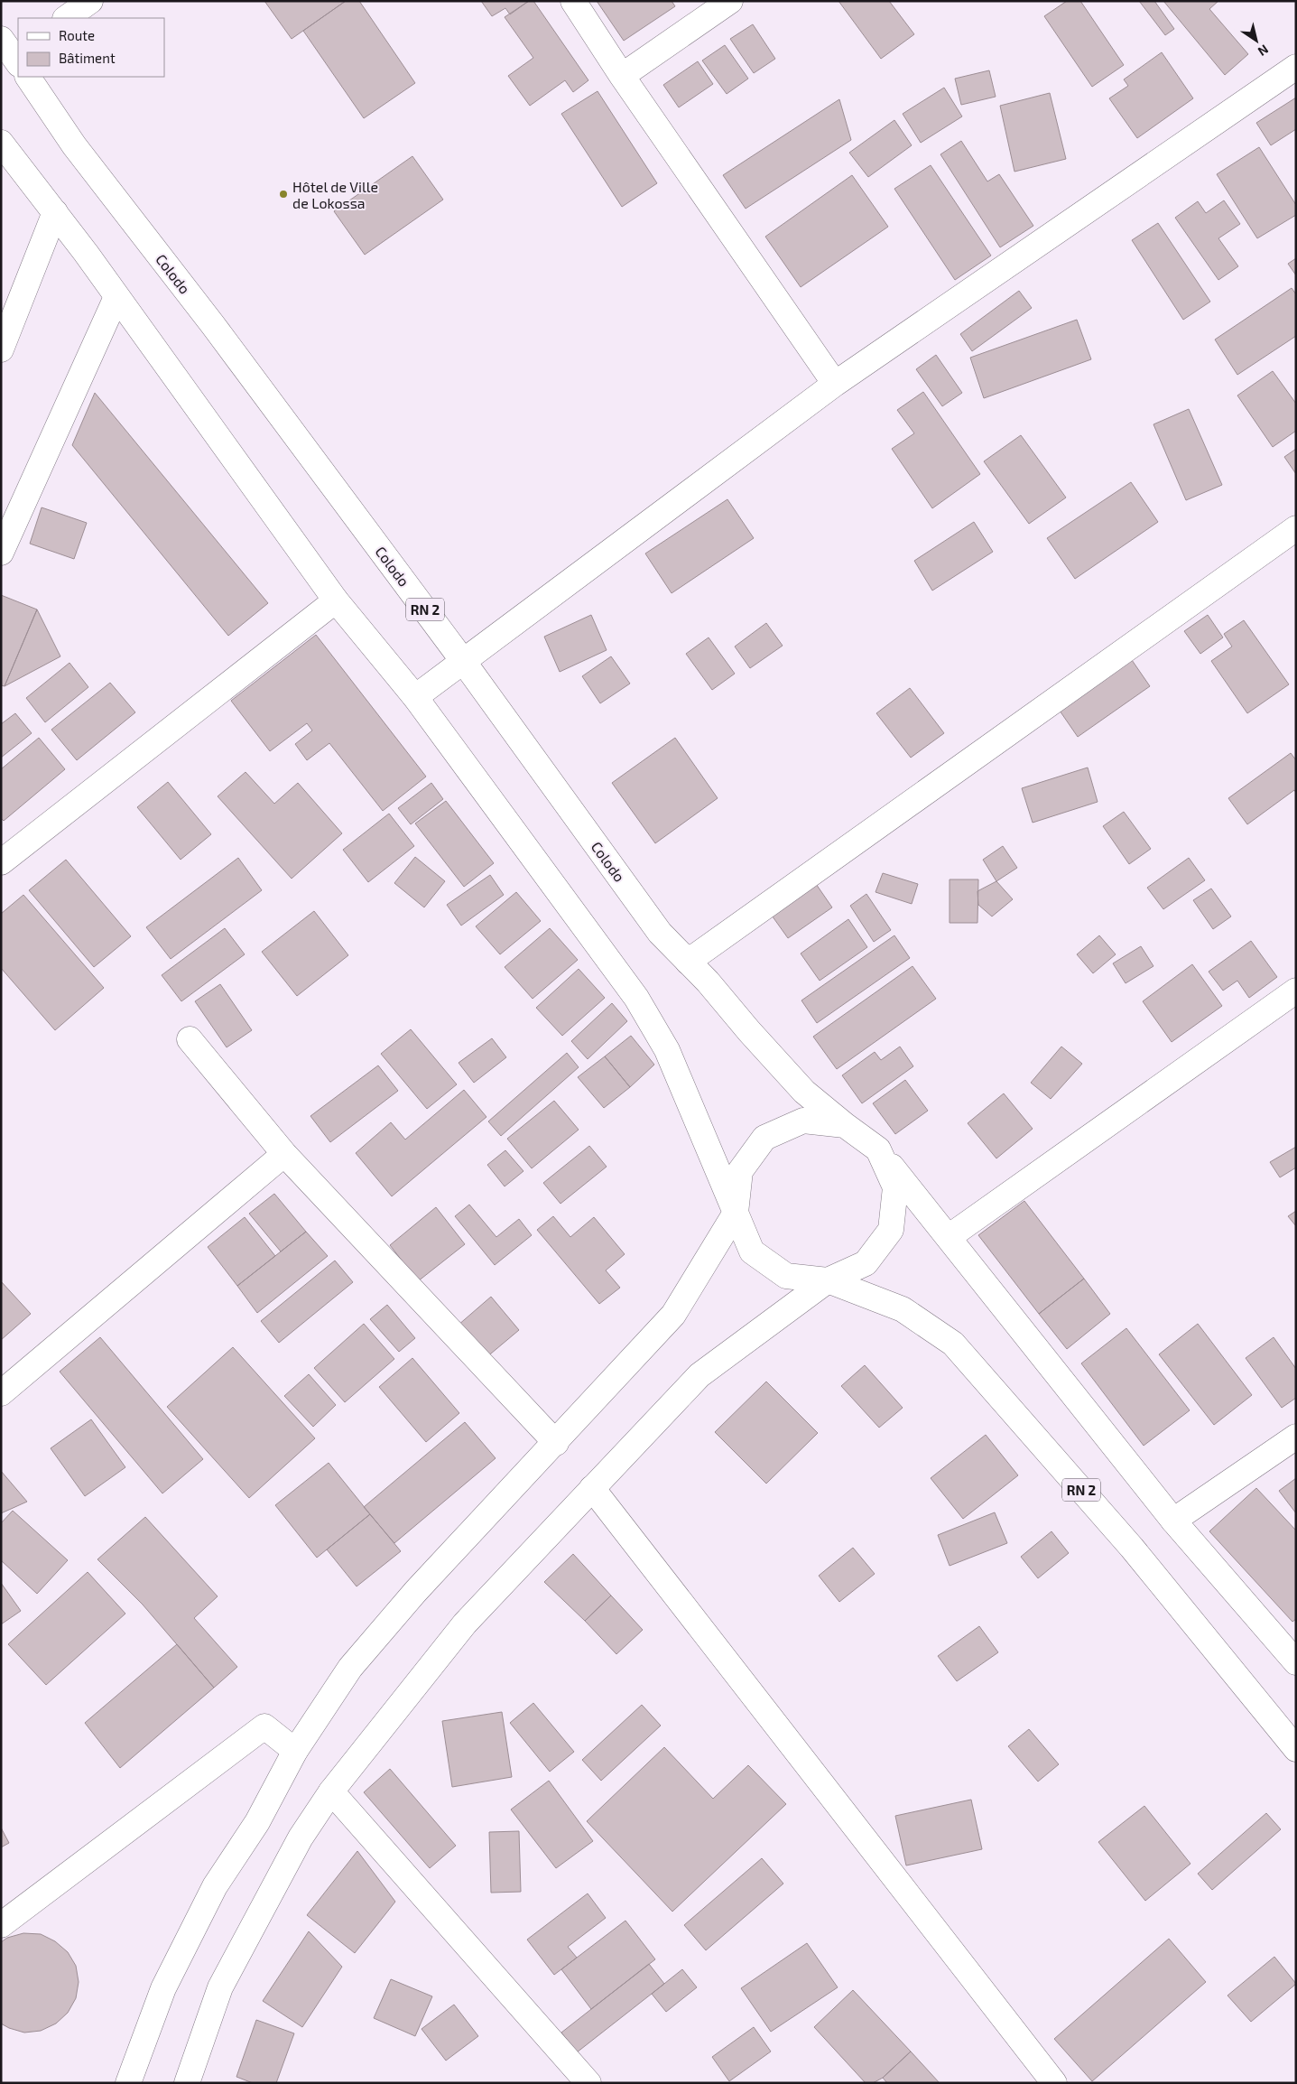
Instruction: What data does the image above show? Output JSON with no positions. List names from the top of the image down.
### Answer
{
  "streets": {
    "main road": ["Colodo", "RN 2"]
  },
  "crossings": [
    ["Colodo", "RN 2"]
  ],
  "places": ["Hôtel de Ville de Lokossa"],
  "legend": ["Route", "Bâtiment"],
  "north": "bottom right"
}
